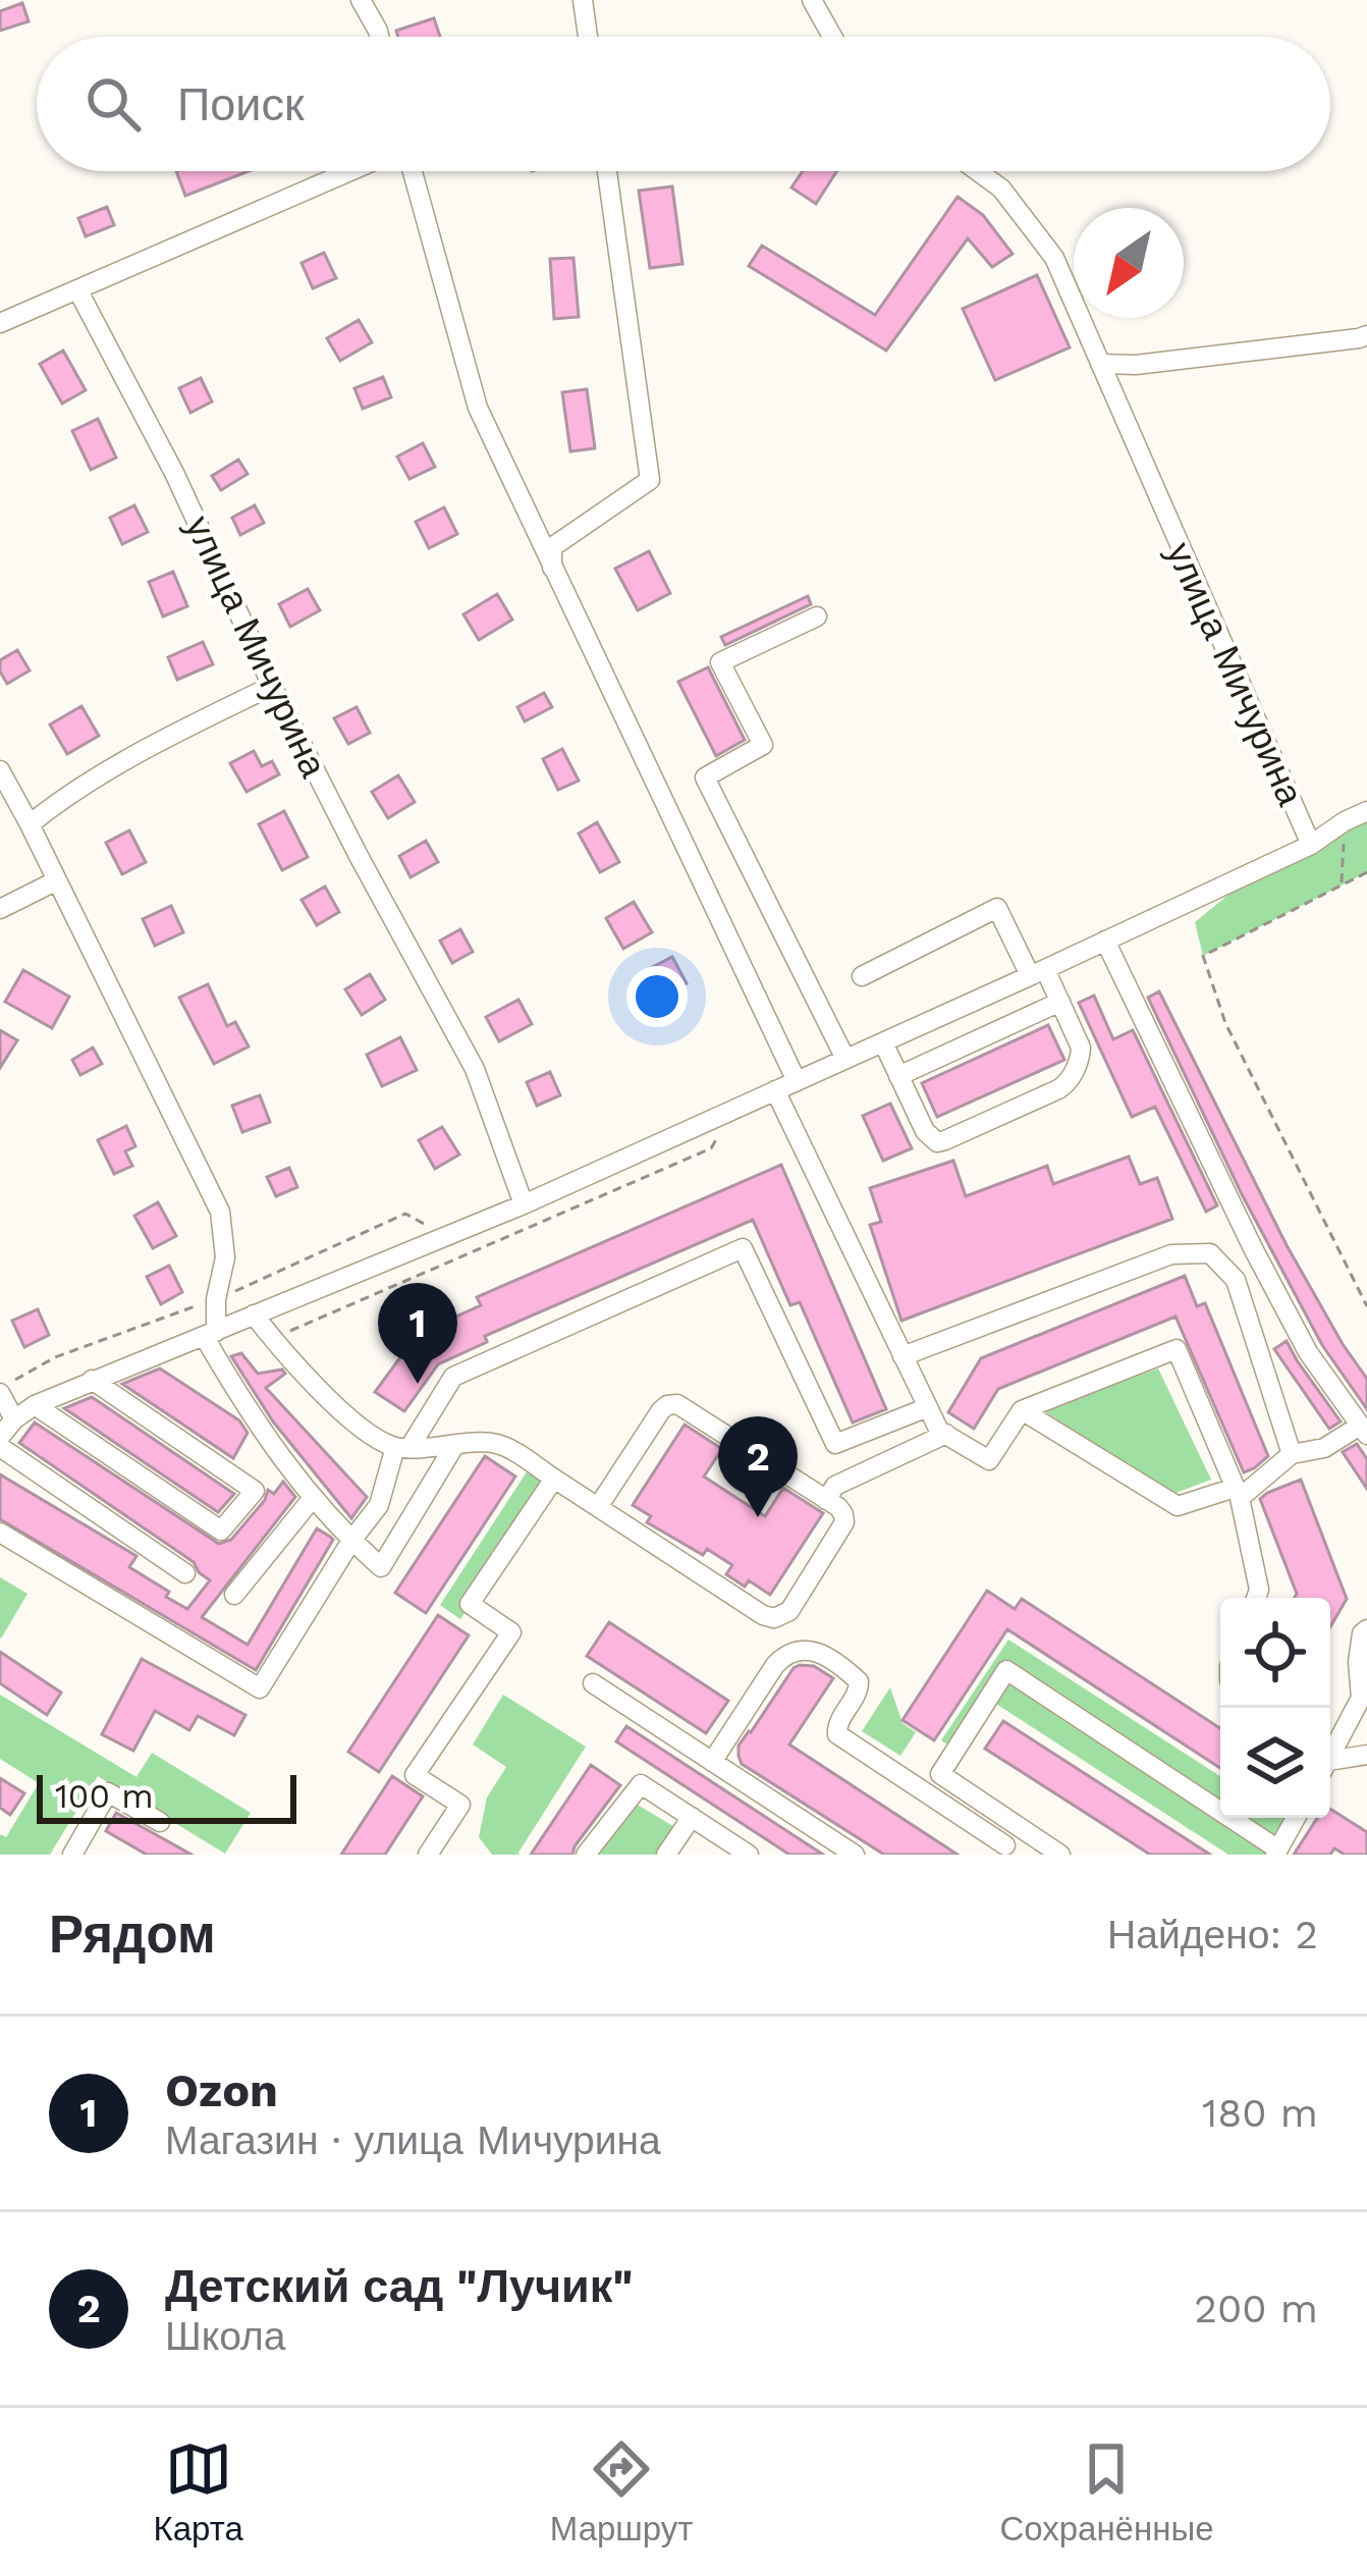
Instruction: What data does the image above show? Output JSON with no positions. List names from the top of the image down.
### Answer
{
  "streets": {
    "street": ["улица Мичурина"]
  },
  "scale_bar": "100 m",
  "north": "bottom left",
  "page": {
    "search": "Поиск",
    "pins": ["1", "2"],
    "scale": "100 m",
    "heading": ["Рядом", "Найдено: 2"],
    "list": [
      {
        "mark": "1",
        "name": "Ozon",
        "note": "Магазин · улица Мичурина",
        "value": "180 m"
      },
      {
        "mark": "2",
        "name": "Детский сад \"Лучик\"",
        "note": "Школа",
        "value": "200 m"
      }
    ],
    "nav": ["Карта", "Маршрут", "Сохранённые"]
  }
}
